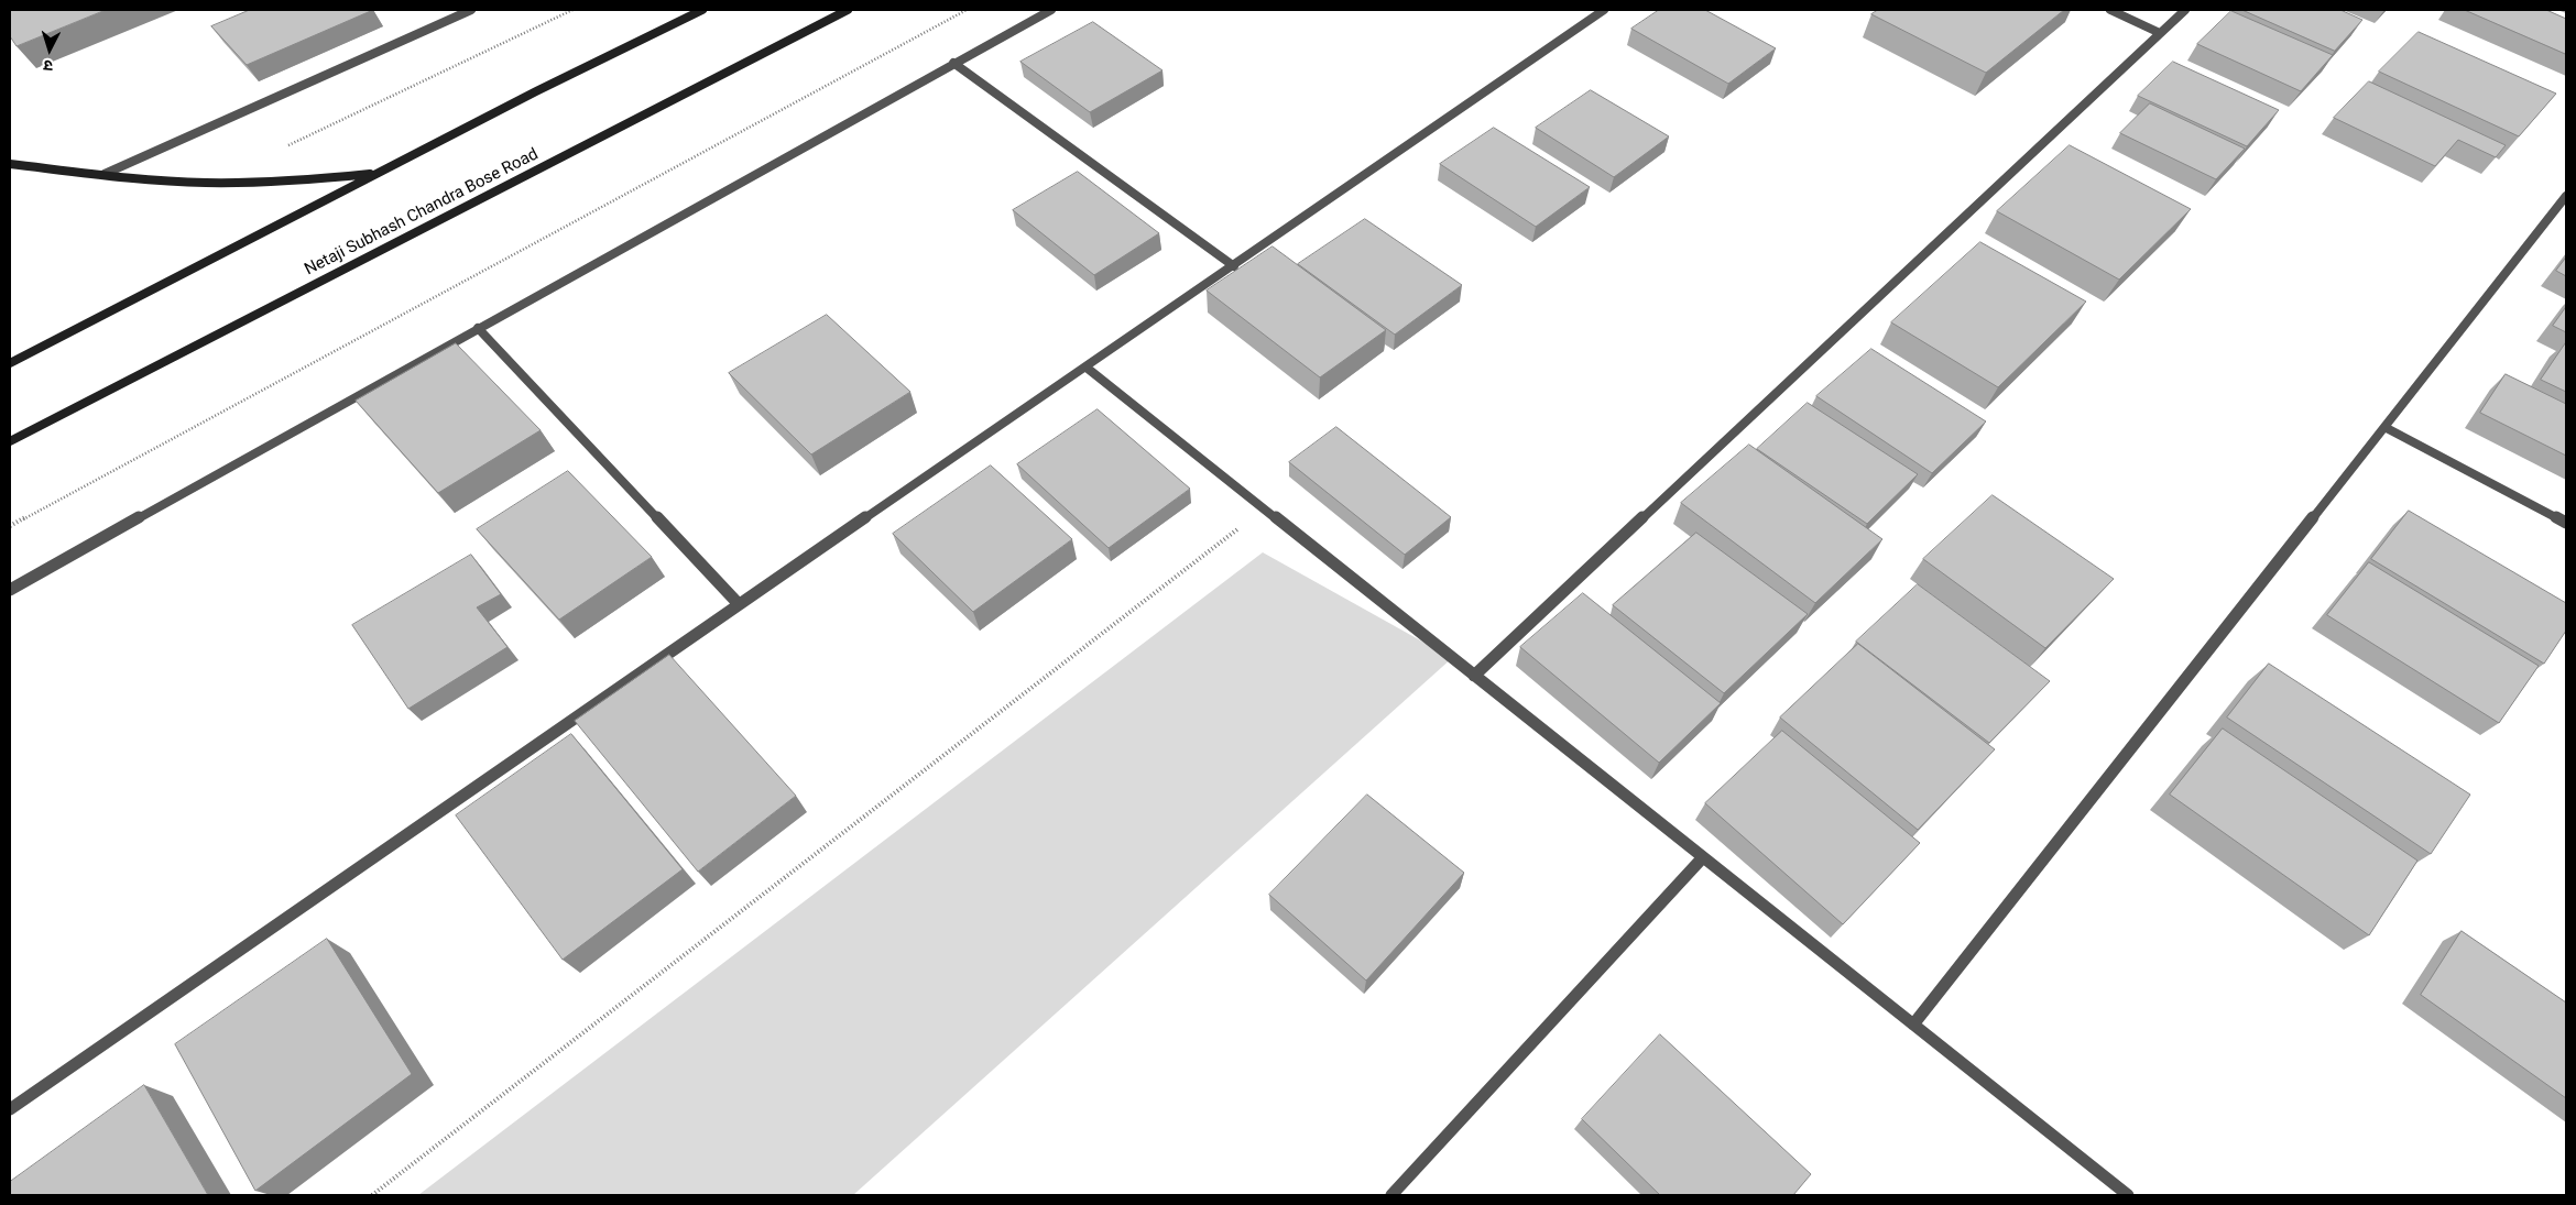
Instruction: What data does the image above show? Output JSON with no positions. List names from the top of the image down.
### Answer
{
  "streets": {
    "main road": ["Netaji Subhash Chandra Bose Road"]
  },
  "north": "bottom"
}
